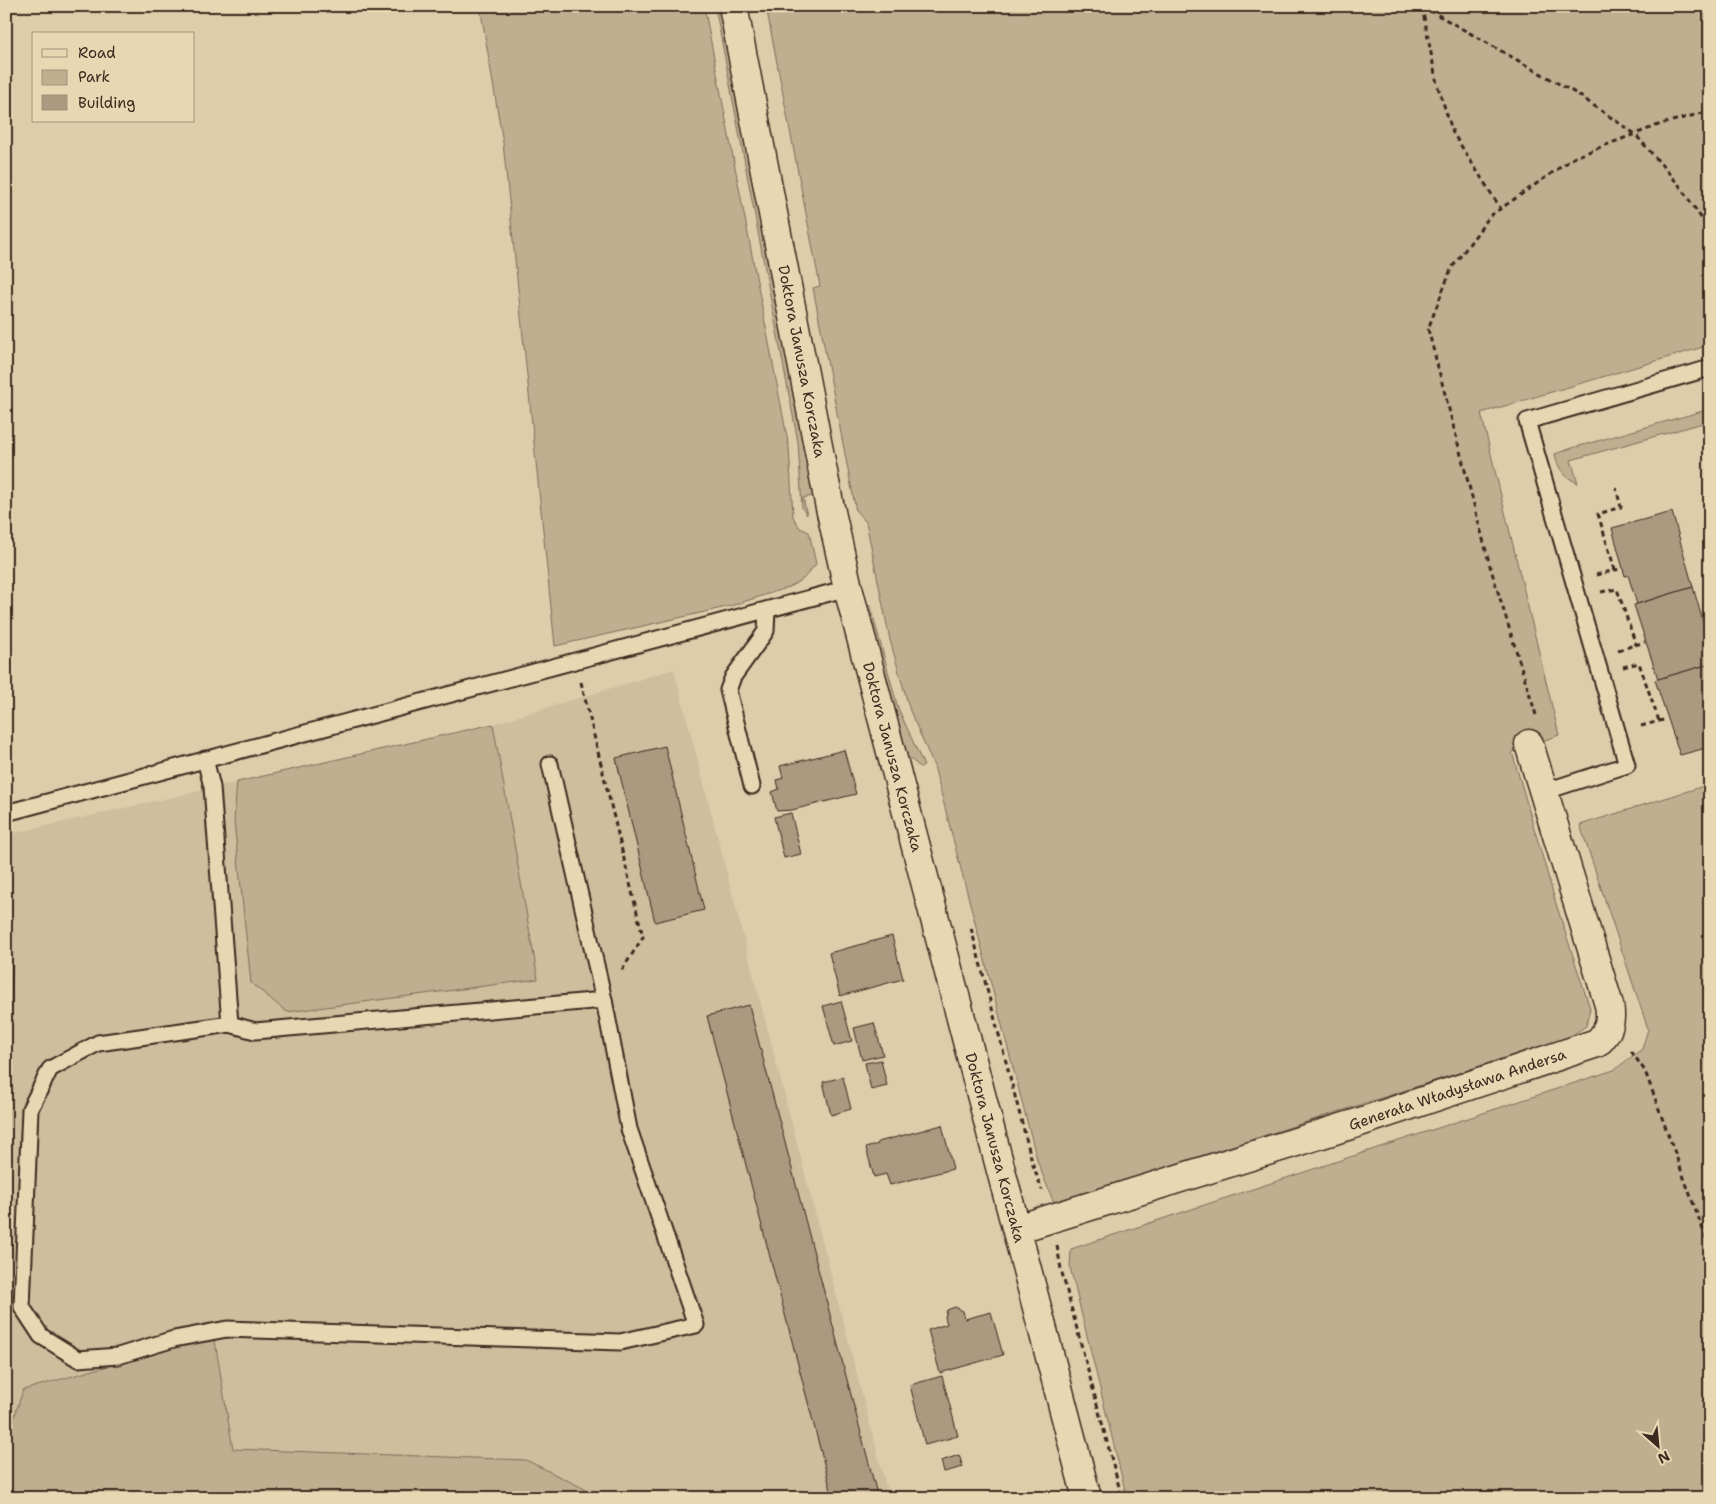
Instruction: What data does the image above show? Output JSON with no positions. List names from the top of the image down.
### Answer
{
  "streets": {
    "street": ["Doktora Janusza Korczaka", "Generała Władysława Andersa"]
  },
  "crossings": [
    ["Doktora Janusza Korczaka", "Generała Władysława Andersa"]
  ],
  "legend": ["Road", "Park", "Building"],
  "north": "bottom right"
}
